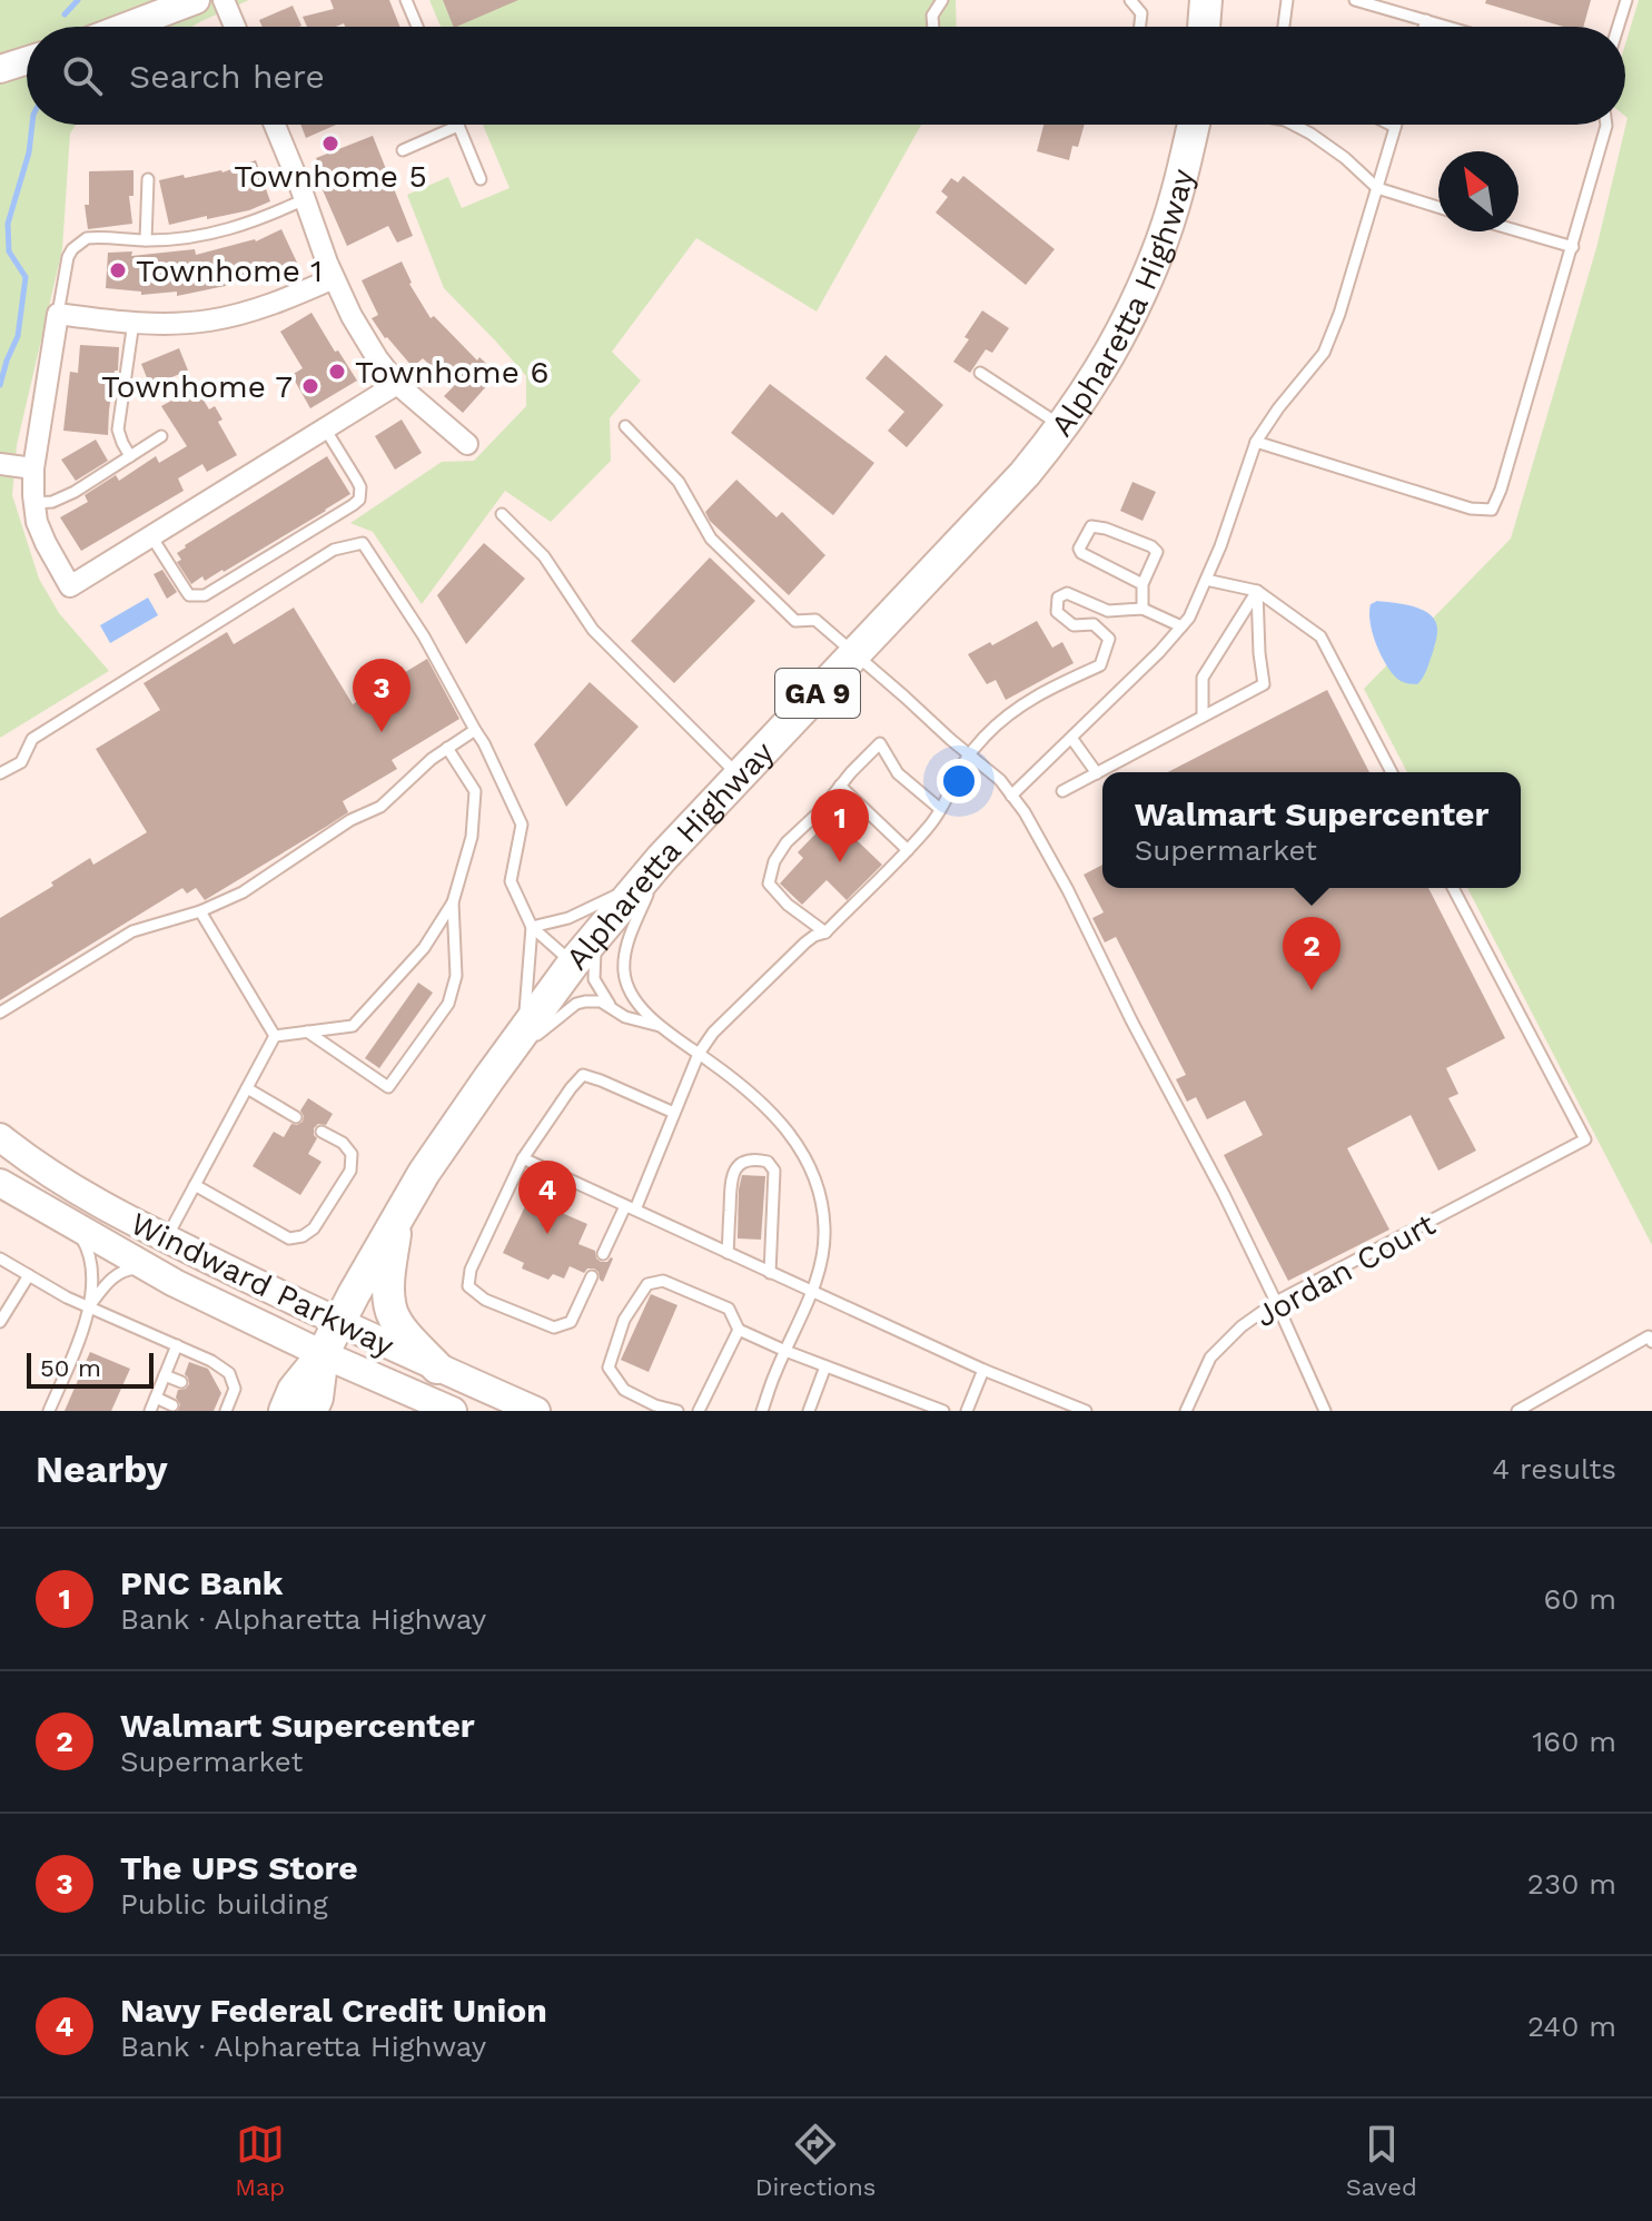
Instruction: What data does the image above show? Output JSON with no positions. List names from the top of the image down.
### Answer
{
  "streets": {
    "main road": ["Alpharetta Highway", "GA 9"],
    "street": ["Windward Parkway"],
    "lane": ["Jordan Court"]
  },
  "crossings": [
    ["Alpharetta Highway", "GA 9"],
    ["Alpharetta Highway", "Windward Parkway"],
    ["GA 9", "Windward Parkway"]
  ],
  "places": [
    "Townhome 5",
    "Townhome 1",
    "Townhome 6",
    "Townhome 7"
  ],
  "scale_bar": "50 m",
  "north": "top left",
  "page": {
    "search": "Search here",
    "pins": [
      "3",
      "1",
      "2",
      "4"
    ],
    "popup": ["Walmart Supercenter", "Supermarket"],
    "scale": "50 m",
    "heading": ["Nearby", "4 results"],
    "list": [
      {
        "mark": "1",
        "name": "PNC Bank",
        "note": "Bank · Alpharetta Highway",
        "value": "60 m"
      },
      {
        "mark": "2",
        "name": "Walmart Supercenter",
        "note": "Supermarket",
        "value": "160 m"
      },
      {
        "mark": "3",
        "name": "The UPS Store",
        "note": "Public building",
        "value": "230 m"
      },
      {
        "mark": "4",
        "name": "Navy Federal Credit Union",
        "note": "Bank · Alpharetta Highway",
        "value": "240 m"
      }
    ],
    "nav": ["Map", "Directions", "Saved"]
  }
}
